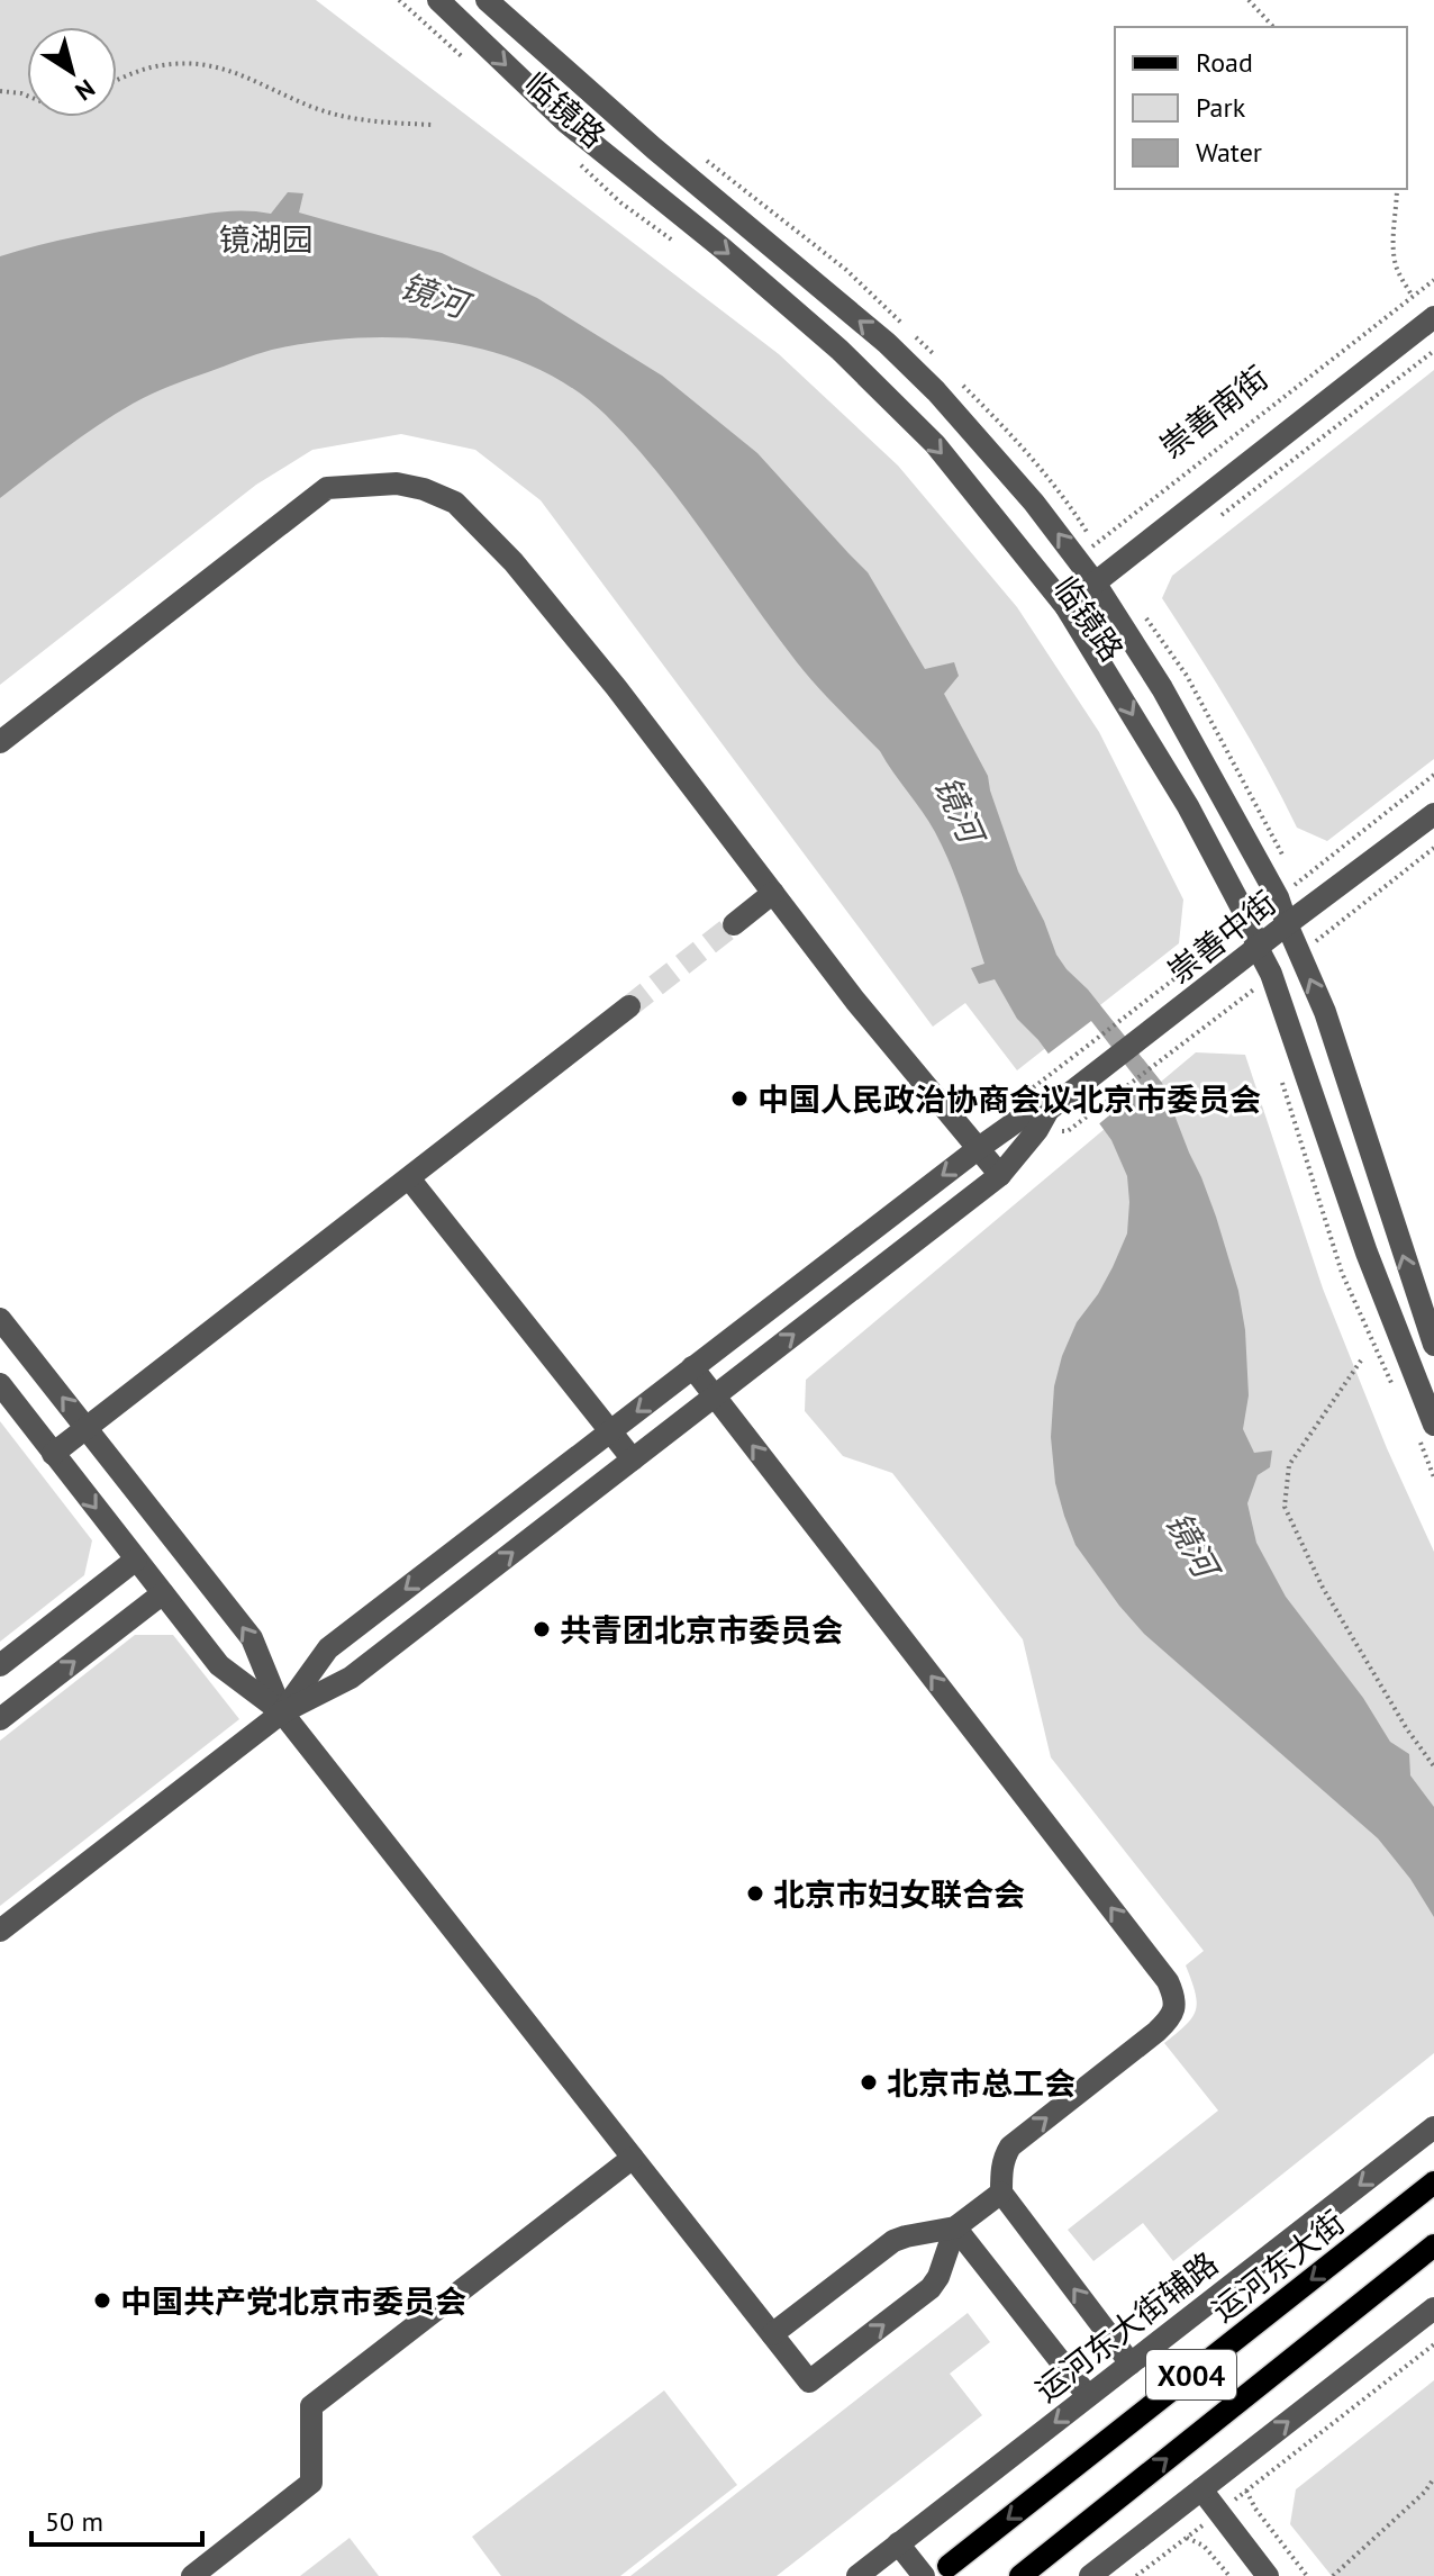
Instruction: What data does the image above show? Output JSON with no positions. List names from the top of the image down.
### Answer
{
  "streets": {
    "main road": ["运河东大街", "X004"],
    "street": [
      "临镜路",
      "崇善南街",
      "崇善中街",
      "运河东大街辅路"
    ]
  },
  "crossings": [
    ["临镜路", "崇善南街"],
    ["临镜路", "崇善中街"]
  ],
  "water": ["镜河"],
  "parks": ["镜湖园"],
  "places": [
    "中国人民政治协商会议北京市委员会",
    "共青团北京市委员会",
    "北京市妇女联合会",
    "北京市总工会",
    "中国共产党北京市委员会"
  ],
  "legend": ["Road", "Park", "Water"],
  "scale_bar": "50 m",
  "north": "bottom right"
}
